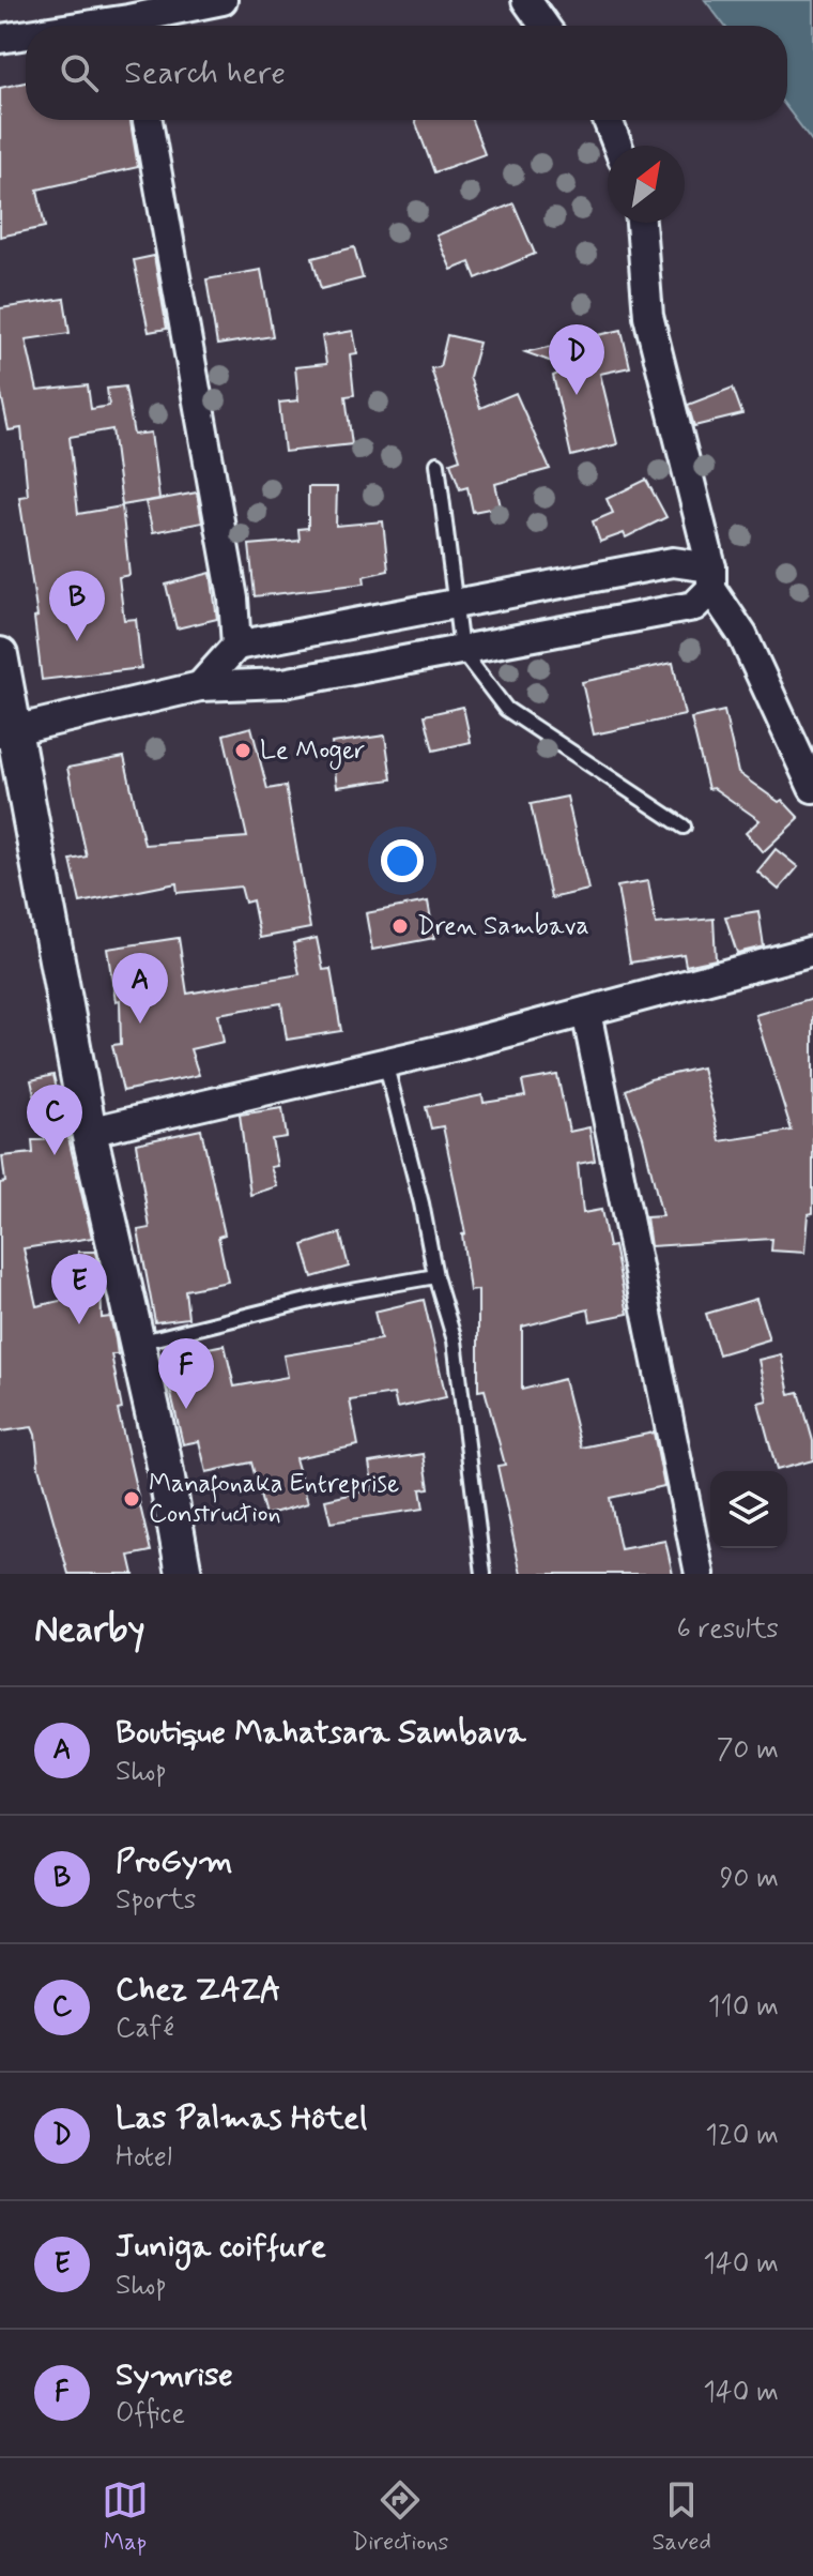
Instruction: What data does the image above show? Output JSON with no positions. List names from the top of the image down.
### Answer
{
  "places": ["Le Moger", "Dren Sambava", "Manafonaka Entreprise Construction"],
  "north": "top right",
  "page": {
    "search": "Search here",
    "pins": [
      "D",
      "B",
      "A",
      "C",
      "E",
      "F"
    ],
    "heading": ["Nearby", "6 results"],
    "list": [
      {
        "mark": "A",
        "name": "Boutique Mahatsara Sambava",
        "note": "Shop",
        "value": "70 m"
      },
      {
        "mark": "B",
        "name": "ProGym",
        "note": "Sports",
        "value": "90 m"
      },
      {
        "mark": "C",
        "name": "Chez ZAZA",
        "note": "Café",
        "value": "110 m"
      },
      {
        "mark": "D",
        "name": "Las Palmas Hôtel",
        "note": "Hotel",
        "value": "120 m"
      },
      {
        "mark": "E",
        "name": "Juniga coiffure",
        "note": "Shop",
        "value": "140 m"
      },
      {
        "mark": "F",
        "name": "Symrise",
        "note": "Office",
        "value": "140 m"
      }
    ],
    "nav": ["Map", "Directions", "Saved"]
  }
}
